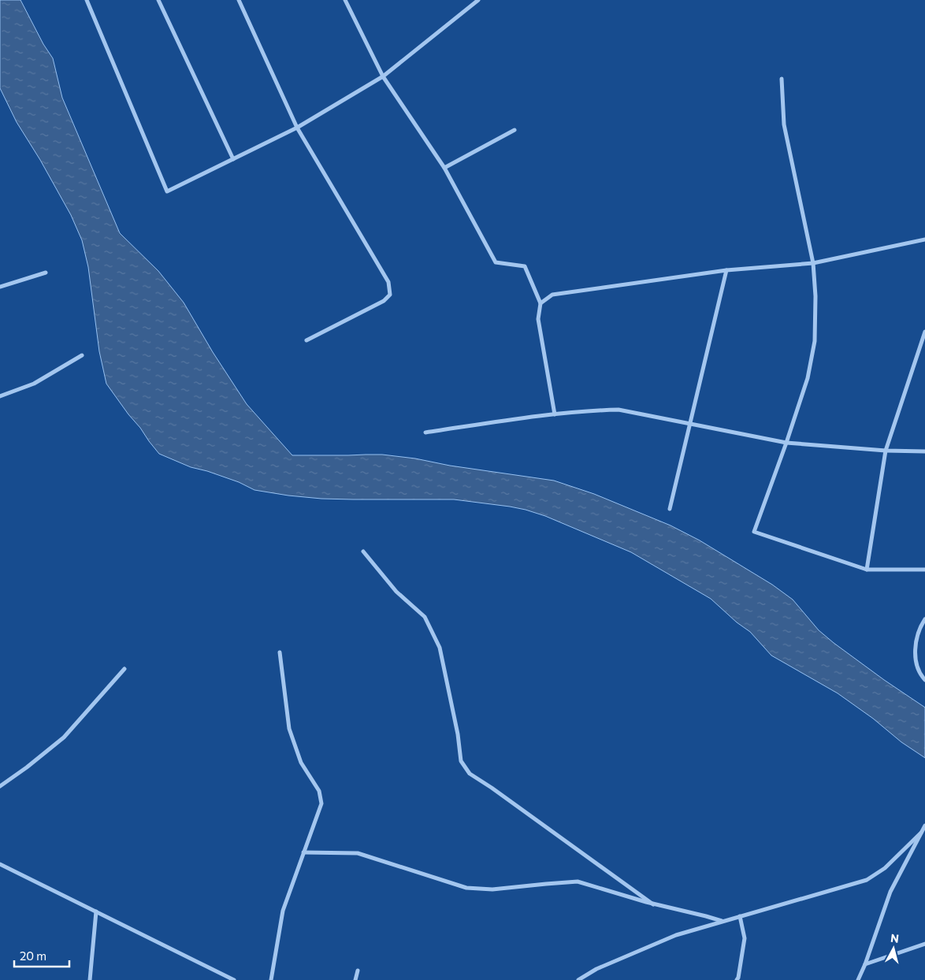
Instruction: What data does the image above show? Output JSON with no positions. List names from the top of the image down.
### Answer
{
  "scale_bar": "20 m",
  "north": "top"
}
